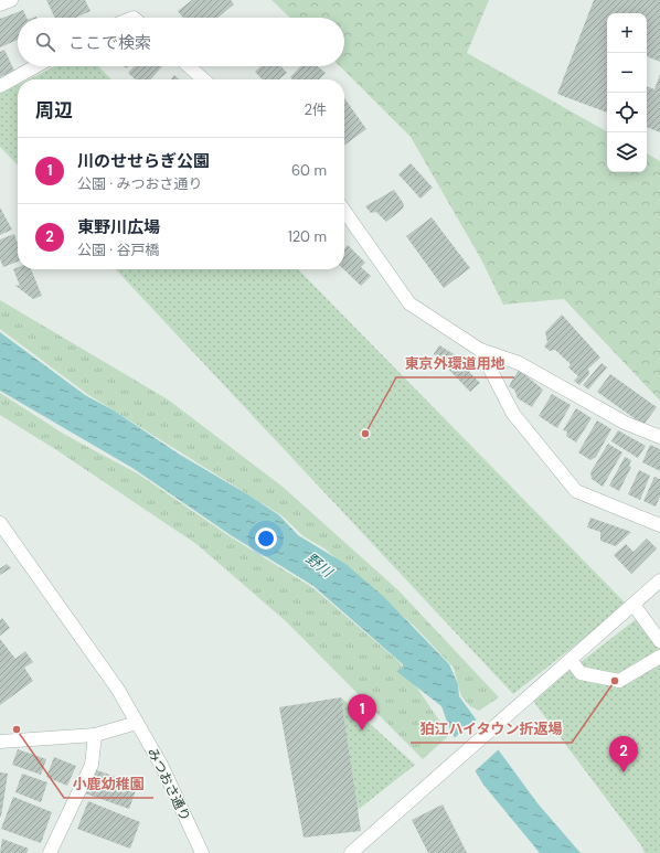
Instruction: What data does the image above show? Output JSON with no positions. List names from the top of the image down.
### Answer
{
  "streets": {
    "street": ["みつおさ通り"]
  },
  "water": ["野川"],
  "places": ["東京外環道用地", "狛江ハイタウン折返場", "小鹿幼稚園"],
  "page": {
    "map_buttons": ["+", "−"],
    "search": "ここで検索",
    "heading": ["周辺", "2件"],
    "list": [
      {
        "mark": "1",
        "name": "川のせせらぎ公園",
        "note": "公園 · みつおさ通り",
        "value": "60 m"
      },
      {
        "mark": "2",
        "name": "東野川広場",
        "note": "公園 · 谷戸橋",
        "value": "120 m"
      }
    ],
    "pins": ["1", "2"]
  }
}
